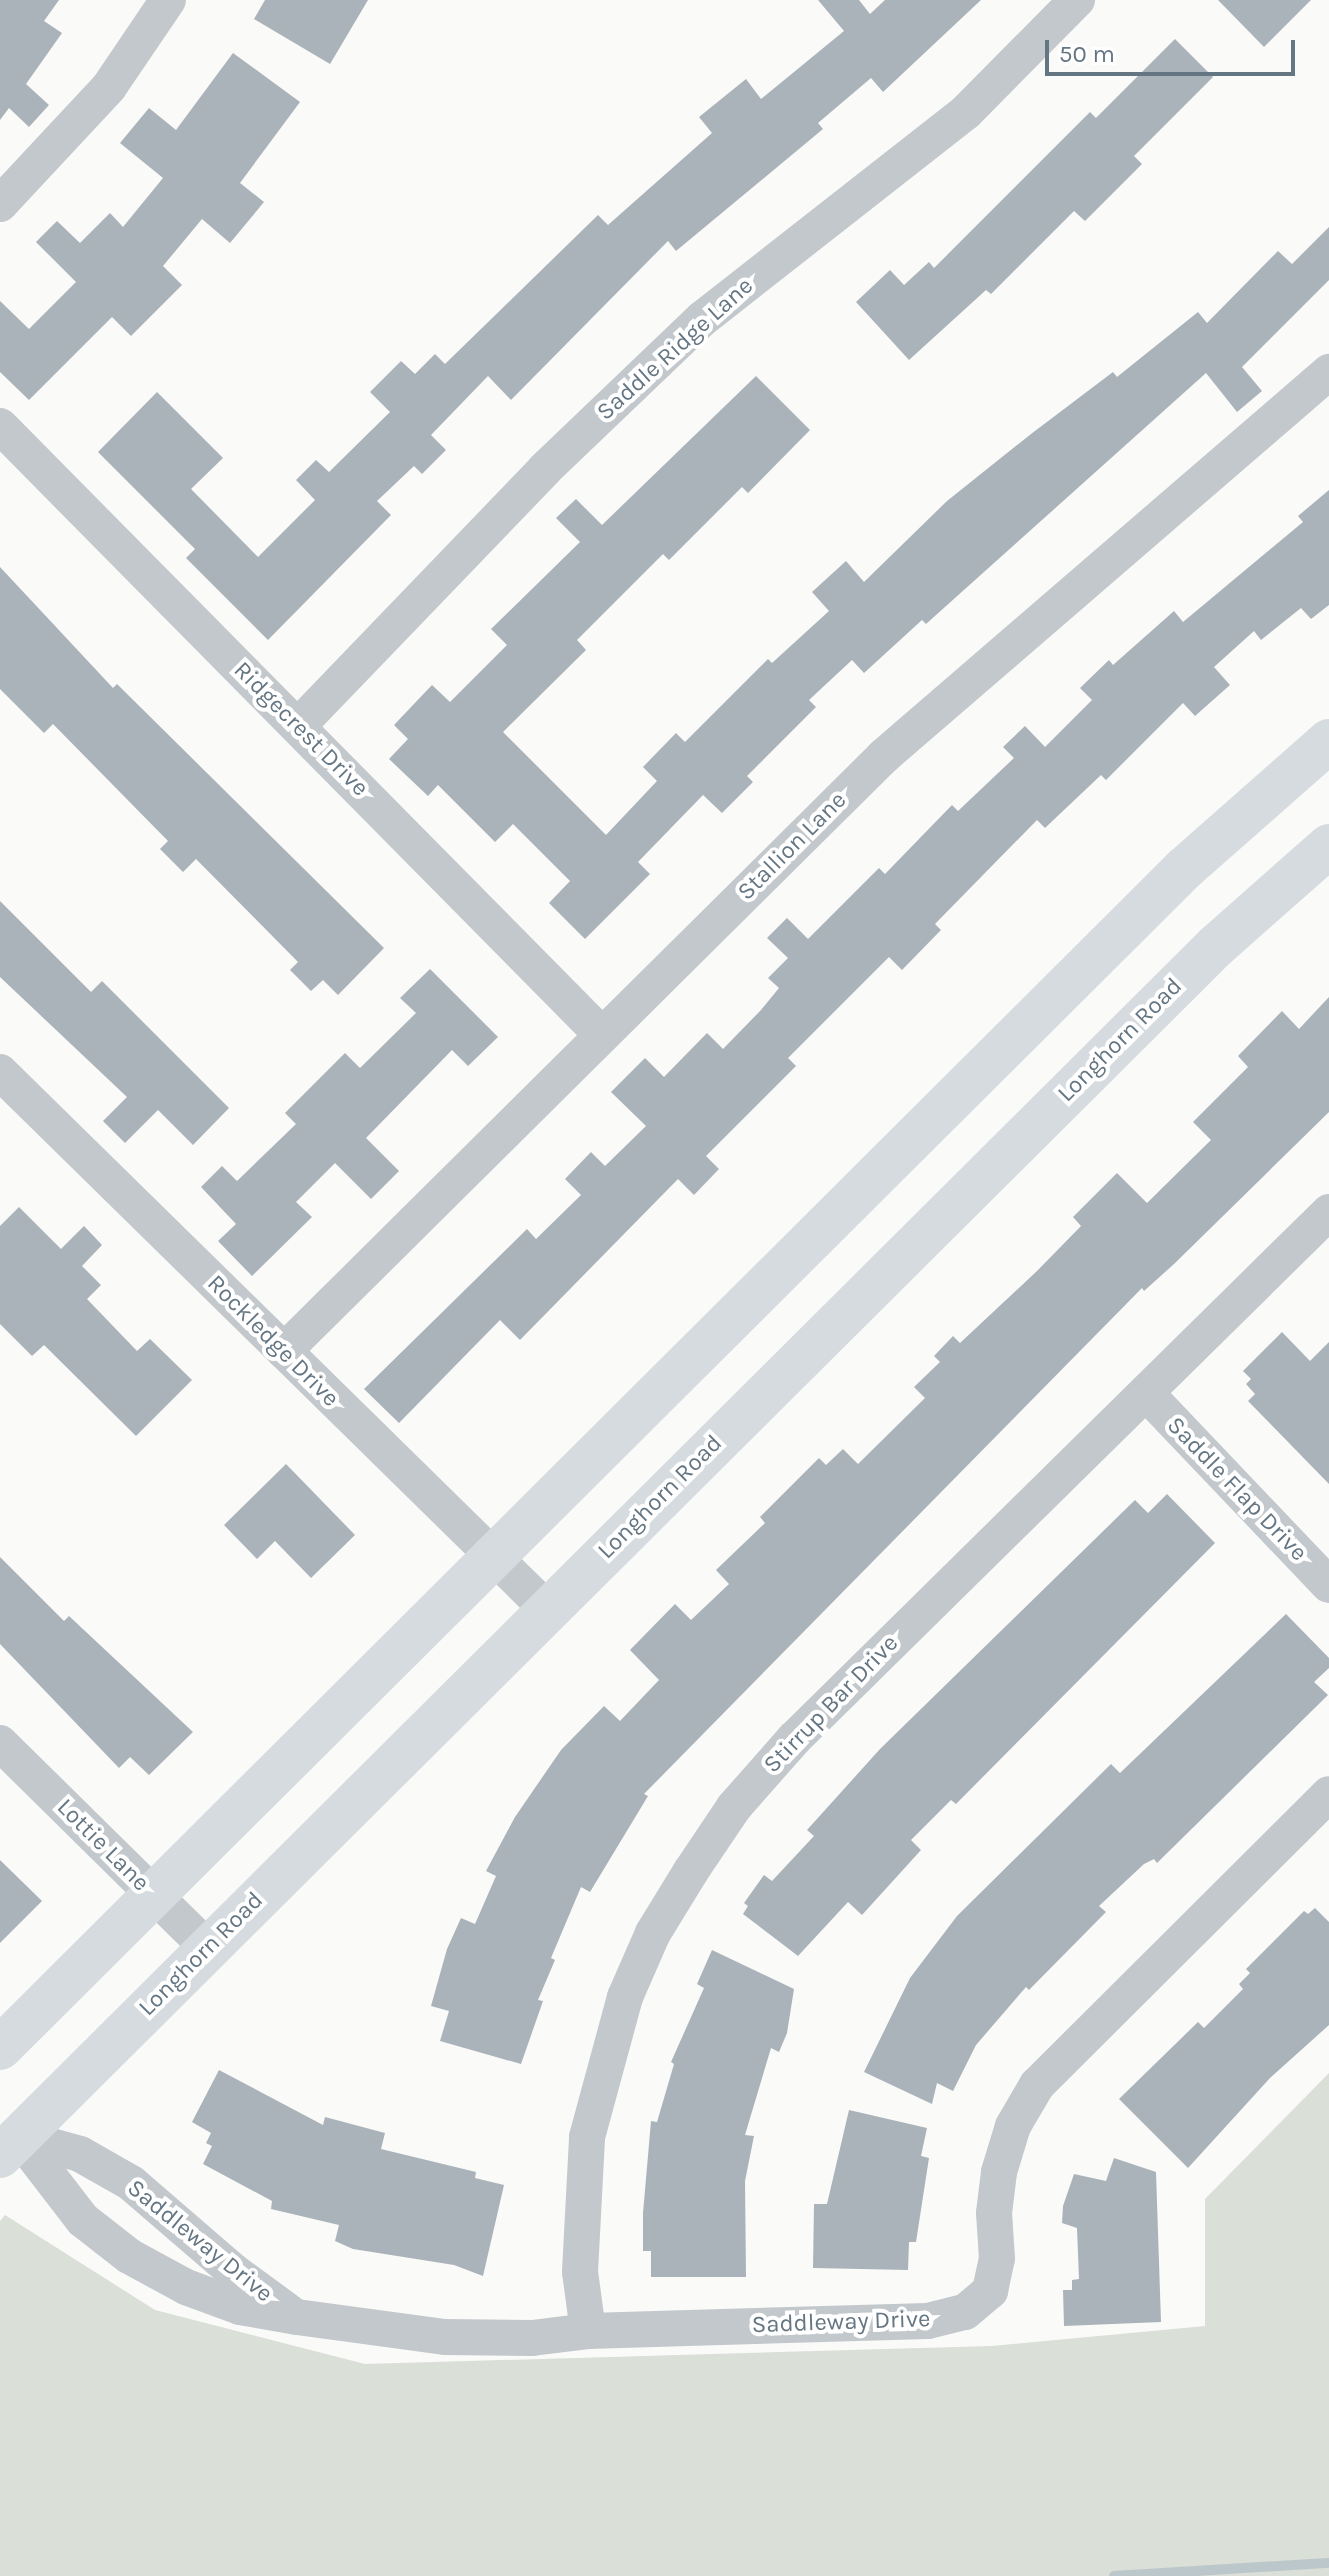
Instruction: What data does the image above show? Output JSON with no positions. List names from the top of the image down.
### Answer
{
  "streets": {
    "main road": ["Longhorn Road"],
    "street": [
      "Saddle Ridge Lane",
      "Ridgecrest Drive",
      "Stallion Lane",
      "Rockledge Drive",
      "Saddle Flap Drive",
      "Stirrup Bar Drive",
      "Lottie Lane",
      "Saddleway Drive"
    ]
  },
  "crossings": [
    ["Saddle Ridge Lane", "Ridgecrest Drive"],
    ["Ridgecrest Drive", "Stallion Lane"],
    ["Stallion Lane", "Rockledge Drive"],
    ["Longhorn Road", "Rockledge Drive"],
    ["Longhorn Road", "Lottie Lane"],
    ["Longhorn Road", "Saddleway Drive"],
    ["Saddle Flap Drive", "Stirrup Bar Drive"],
    ["Stirrup Bar Drive", "Saddleway Drive"]
  ],
  "scale_bar": "50 m"
}
